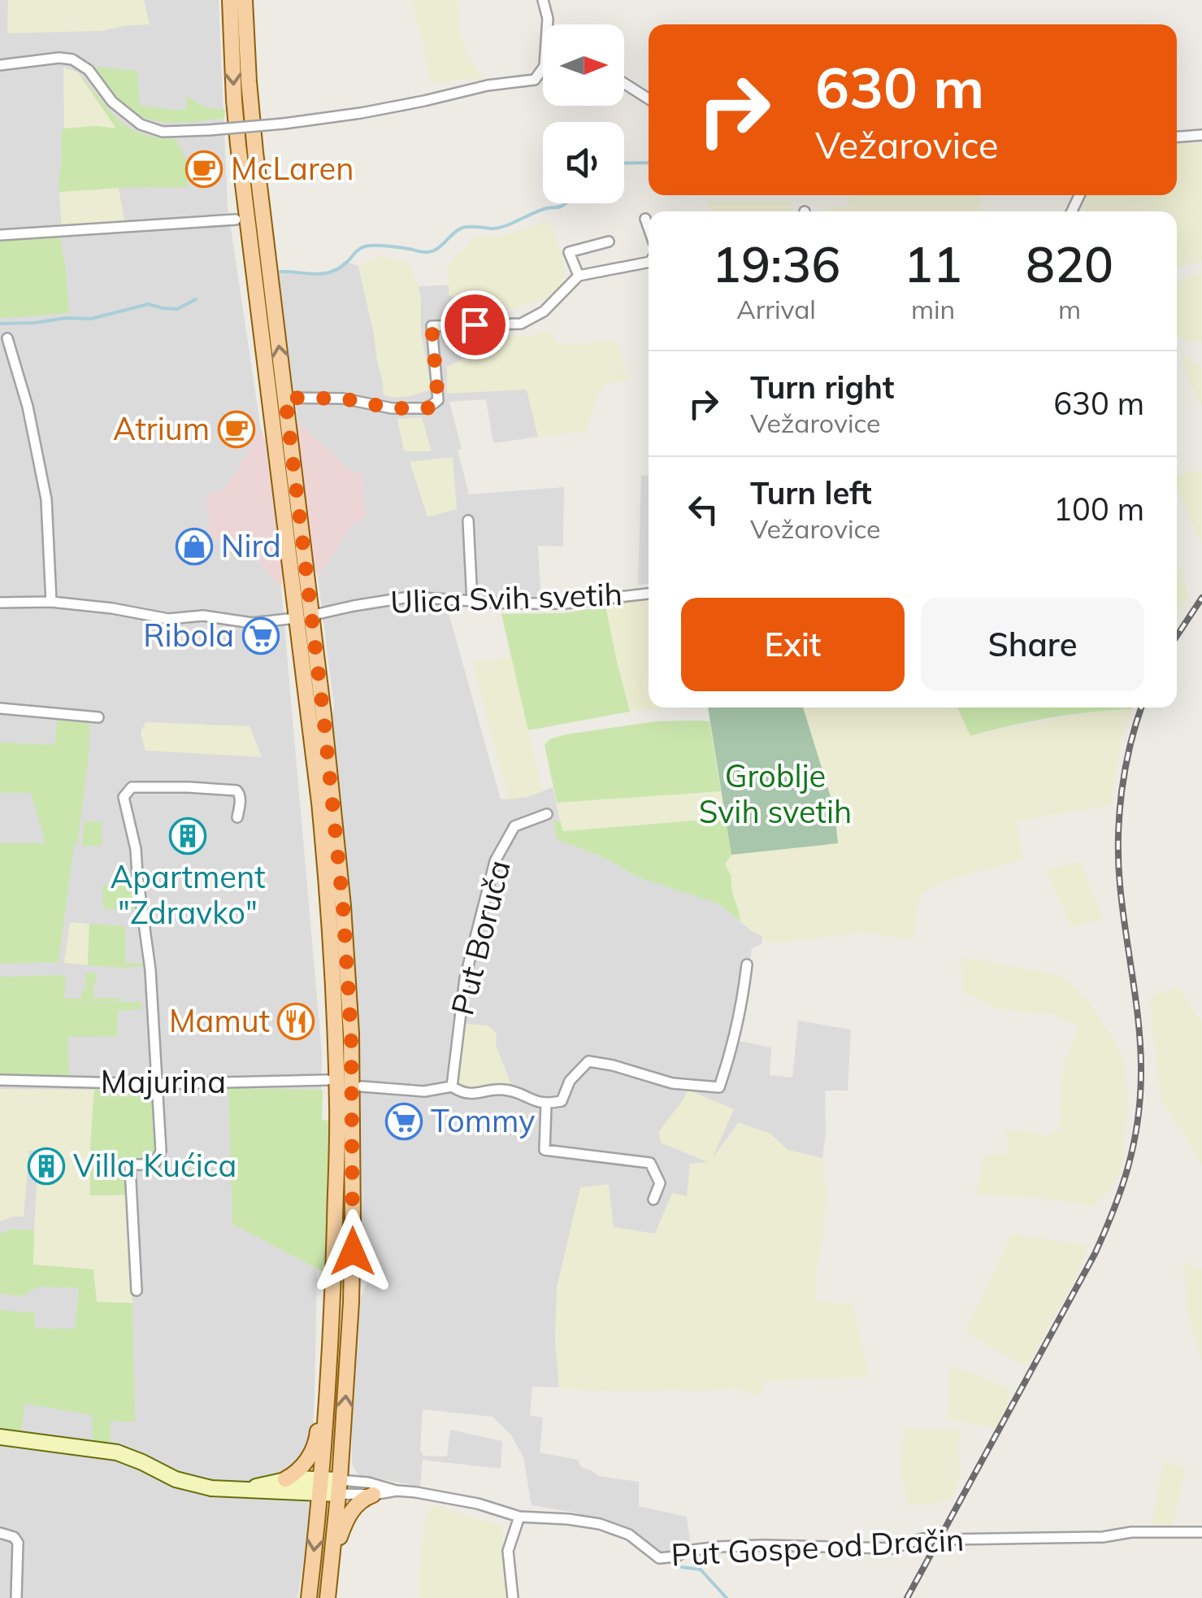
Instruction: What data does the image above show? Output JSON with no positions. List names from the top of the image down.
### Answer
{
  "streets": {
    "street": [
      "Ulica Svih svetih",
      "Put Boruča",
      "Majurina",
      "Put Gospe od Dračin"
    ]
  },
  "parks": ["Groblje Svih svetih"],
  "places": {
    "cafe": ["McLaren", "Atrium"],
    "shop": ["Nird"],
    "supermarket": ["Ribola", "Tommy"],
    "building": ["Apartment \"Zdravko\"", "Villa Kućica"],
    "restaurant": ["Mamut"]
  },
  "north": "right",
  "page": {
    "turn": ["630 m", "Vežarovice"],
    "eta": [
      "19:36",
      "Arrival",
      "11",
      "min",
      "820",
      "m"
    ],
    "list": [
      {
        "name": "Turn right",
        "note": "Vežarovice",
        "value": "630 m"
      },
      {
        "name": "Turn left",
        "note": "Vežarovice",
        "value": "100 m"
      }
    ],
    "buttons": ["Exit", "Share"]
  }
}
